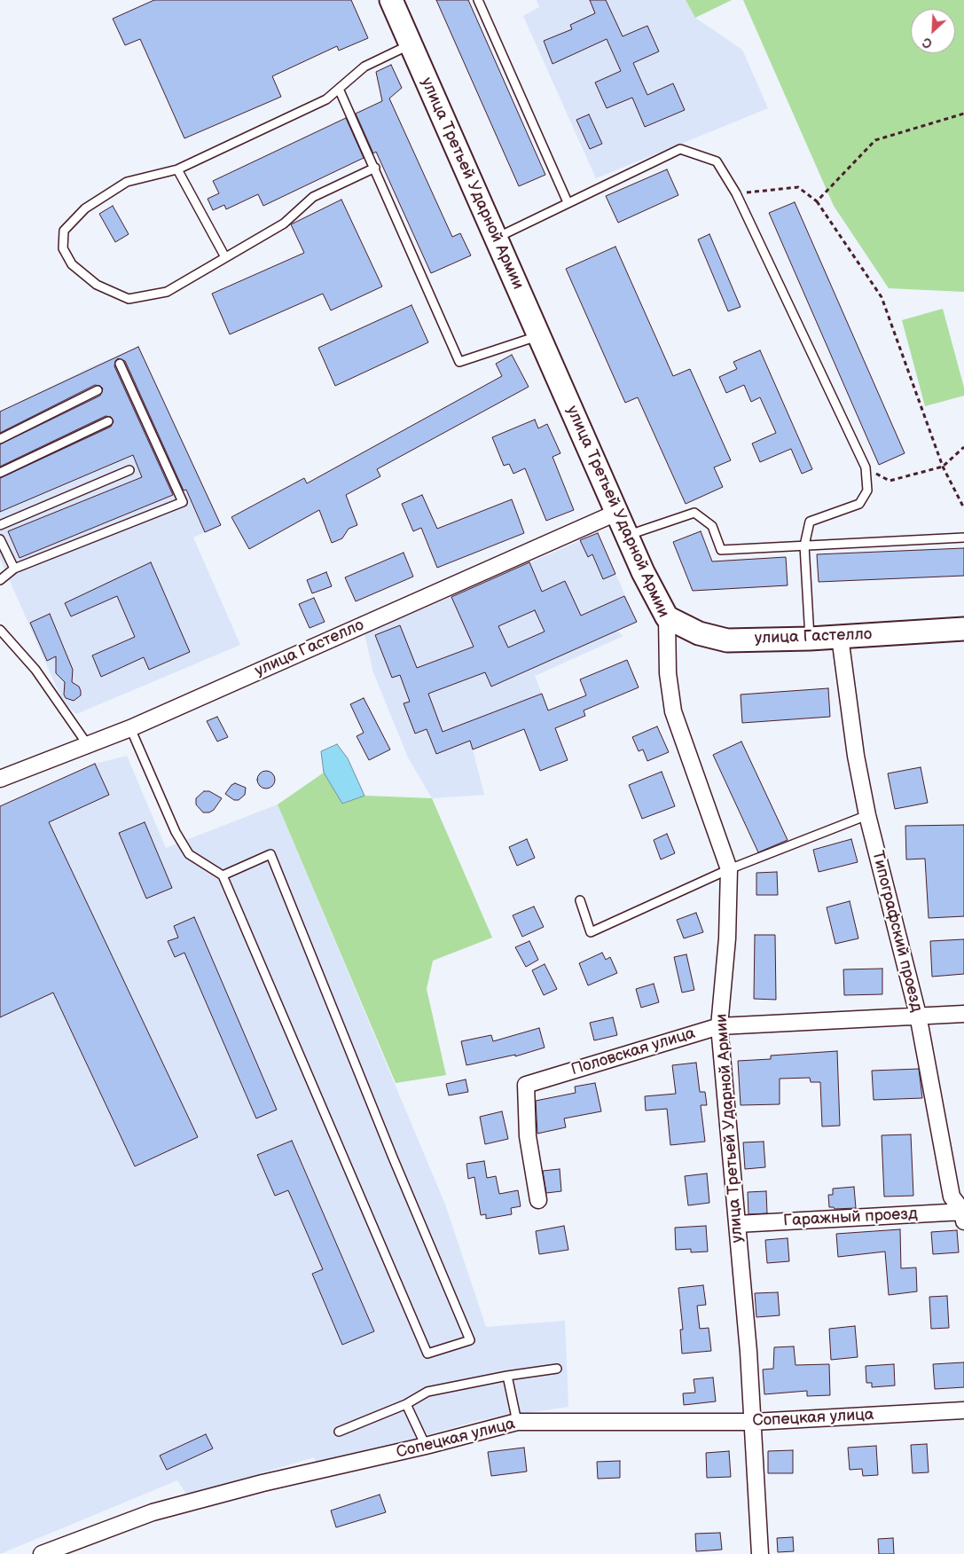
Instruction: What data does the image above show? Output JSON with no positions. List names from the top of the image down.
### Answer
{
  "streets": {
    "main road": ["улица Третьей Ударной Армии", "улица Гастелло"],
    "street": [
      "Типографский проезд",
      "Половская улица",
      "Гаражный проезд",
      "Сопецкая улица"
    ]
  },
  "crossings": [
    ["улица Третьей Ударной Армии", "улица Гастелло"],
    ["улица Третьей Ударной Армии", "Половская улица"],
    ["улица Третьей Ударной Армии", "Гаражный проезд"],
    ["улица Третьей Ударной Армии", "Сопецкая улица"],
    ["улица Гастелло", "Типографский проезд"],
    ["Типографский проезд", "Половская улица"],
    ["Типографский проезд", "Гаражный проезд"]
  ],
  "north": "bottom left"
}
